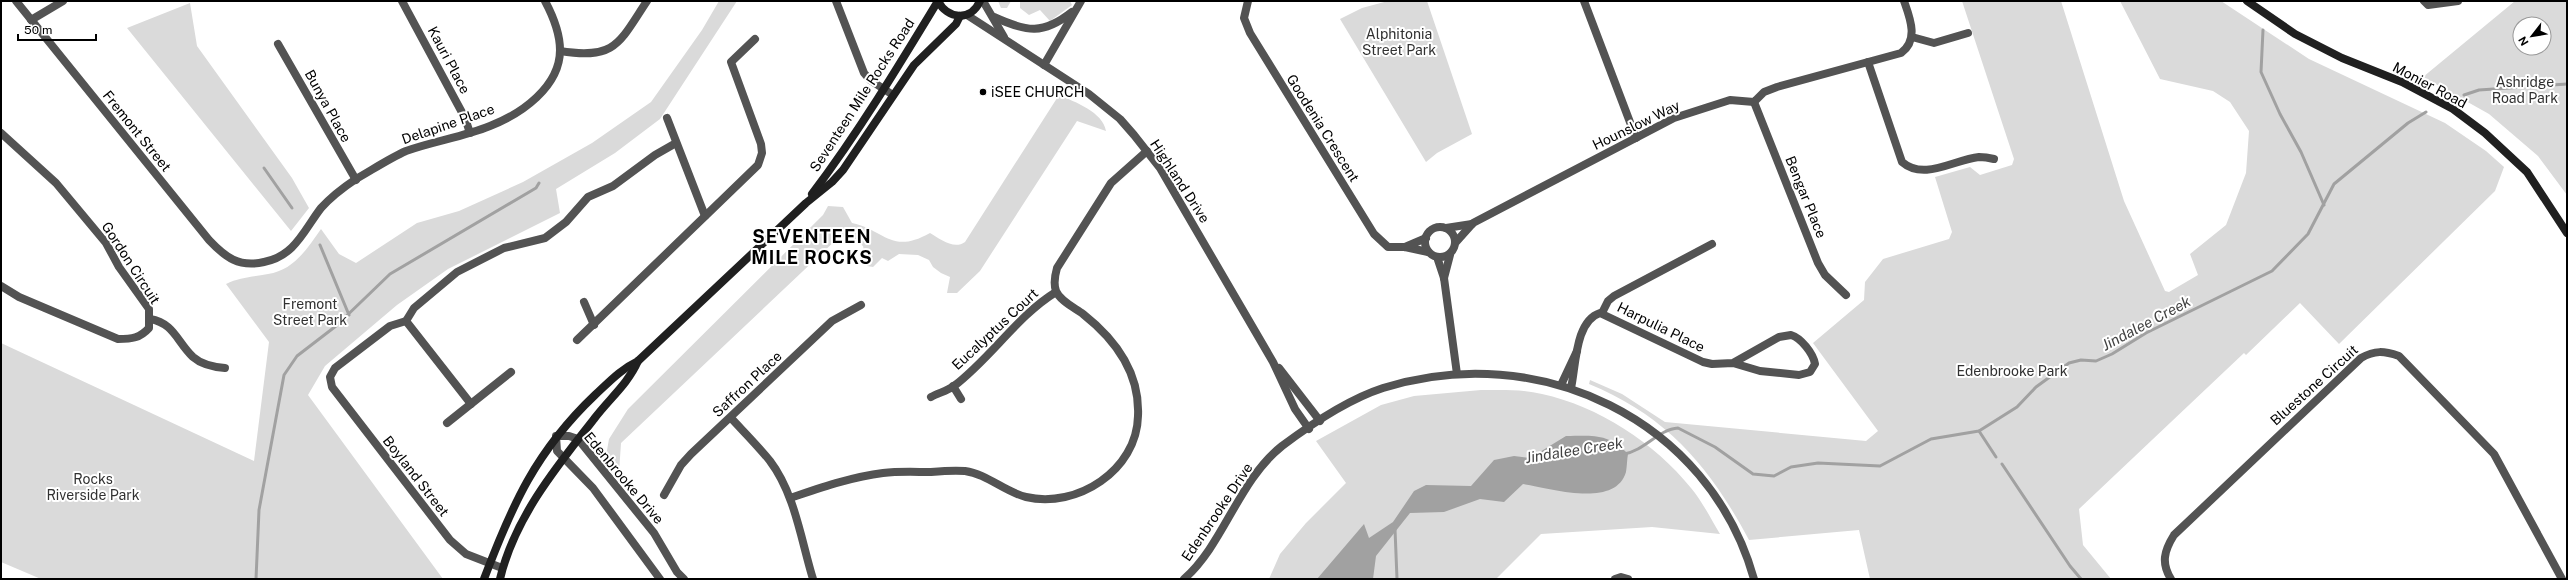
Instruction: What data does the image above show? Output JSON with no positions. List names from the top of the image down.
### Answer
{
  "streets": {
    "main road": ["Monier Road", "Seventeen Mile Rocks Road"],
    "street": [
      "Kauri Place",
      "Bunya Place",
      "Delapine Place",
      "Hounslow Way",
      "Goodenia Crescent",
      "Fremont Street",
      "Highland Drive",
      "Bengar Place",
      "Gordon Circuit",
      "Harpulia Place",
      "Eucalyptus Court",
      "Saffron Place",
      "Bluestone Circuit",
      "Boyland Street",
      "Edenbrooke Drive"
    ]
  },
  "crossings": [
    ["Kauri Place", "Delapine Place"],
    ["Seventeen Mile Rocks Road", "Highland Drive"],
    ["Seventeen Mile Rocks Road", "Boyland Street"],
    ["Seventeen Mile Rocks Road", "Edenbrooke Drive"],
    ["Bunya Place", "Delapine Place"],
    ["Delapine Place", "Fremont Street"],
    ["Hounslow Way", "Goodenia Crescent"],
    ["Hounslow Way", "Bengar Place"],
    ["Highland Drive", "Edenbrooke Drive"],
    ["Harpulia Place", "Edenbrooke Drive"]
  ],
  "districts": ["SEVENTEEN MILE ROCKS"],
  "water": ["Jindalee Creek"],
  "parks": [
    "Alphitonia Street Park",
    "Ashridge Road Park",
    "Fremont Street Park",
    "Edenbrooke Park",
    "Rocks Riverside Park"
  ],
  "places": ["iSEE CHURCH"],
  "scale_bar": "50 m",
  "north": "bottom left"
}
